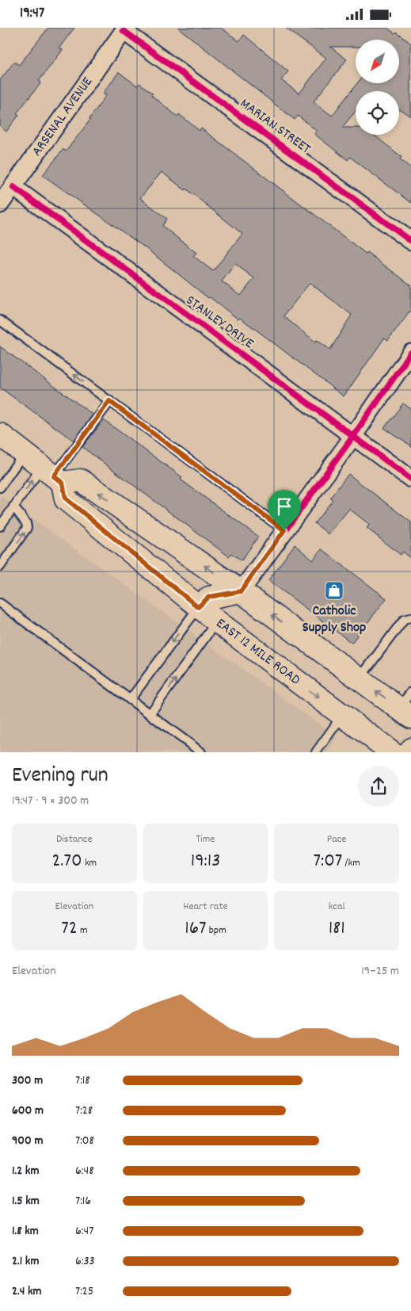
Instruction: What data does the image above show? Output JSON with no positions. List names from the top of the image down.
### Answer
{
  "streets": {
    "main road": ["EAST 12 MILE ROAD"],
    "street": ["ARSENAL AVENUE", "MARIAN STREET", "STANLEY DRIVE"]
  },
  "crossings": [
    ["ARSENAL AVENUE", "MARIAN STREET"],
    ["ARSENAL AVENUE", "STANLEY DRIVE"]
  ],
  "places": {
    "shop": ["Catholic Supply Shop"]
  },
  "north": "bottom left",
  "page": {
    "status": "19:47",
    "heading": ["Evening run", "19:47 · 9 × 300 m"],
    "stats": [
      ["Distance", "2.70 km"],
      ["Time", "19:13"],
      ["Pace", "7:07 /km"],
      ["Elevation", "72 m"],
      ["Heart rate", "167 bpm"],
      ["kcal", "181"]
    ],
    "chart": ["Elevation", "19–25 m"],
    "list": [
      {
        "name": "300 m",
        "note": "7:18"
      },
      {
        "name": "600 m",
        "note": "7:28"
      },
      {
        "name": "900 m",
        "note": "7:08"
      },
      {
        "name": "1.2 km",
        "note": "6:48"
      },
      {
        "name": "1.5 km",
        "note": "7:16"
      },
      {
        "name": "1.8 km",
        "note": "6:47"
      },
      {
        "name": "2.1 km",
        "note": "6:33"
      },
      {
        "name": "2.4 km",
        "note": "7:25"
      }
    ]
  }
}
